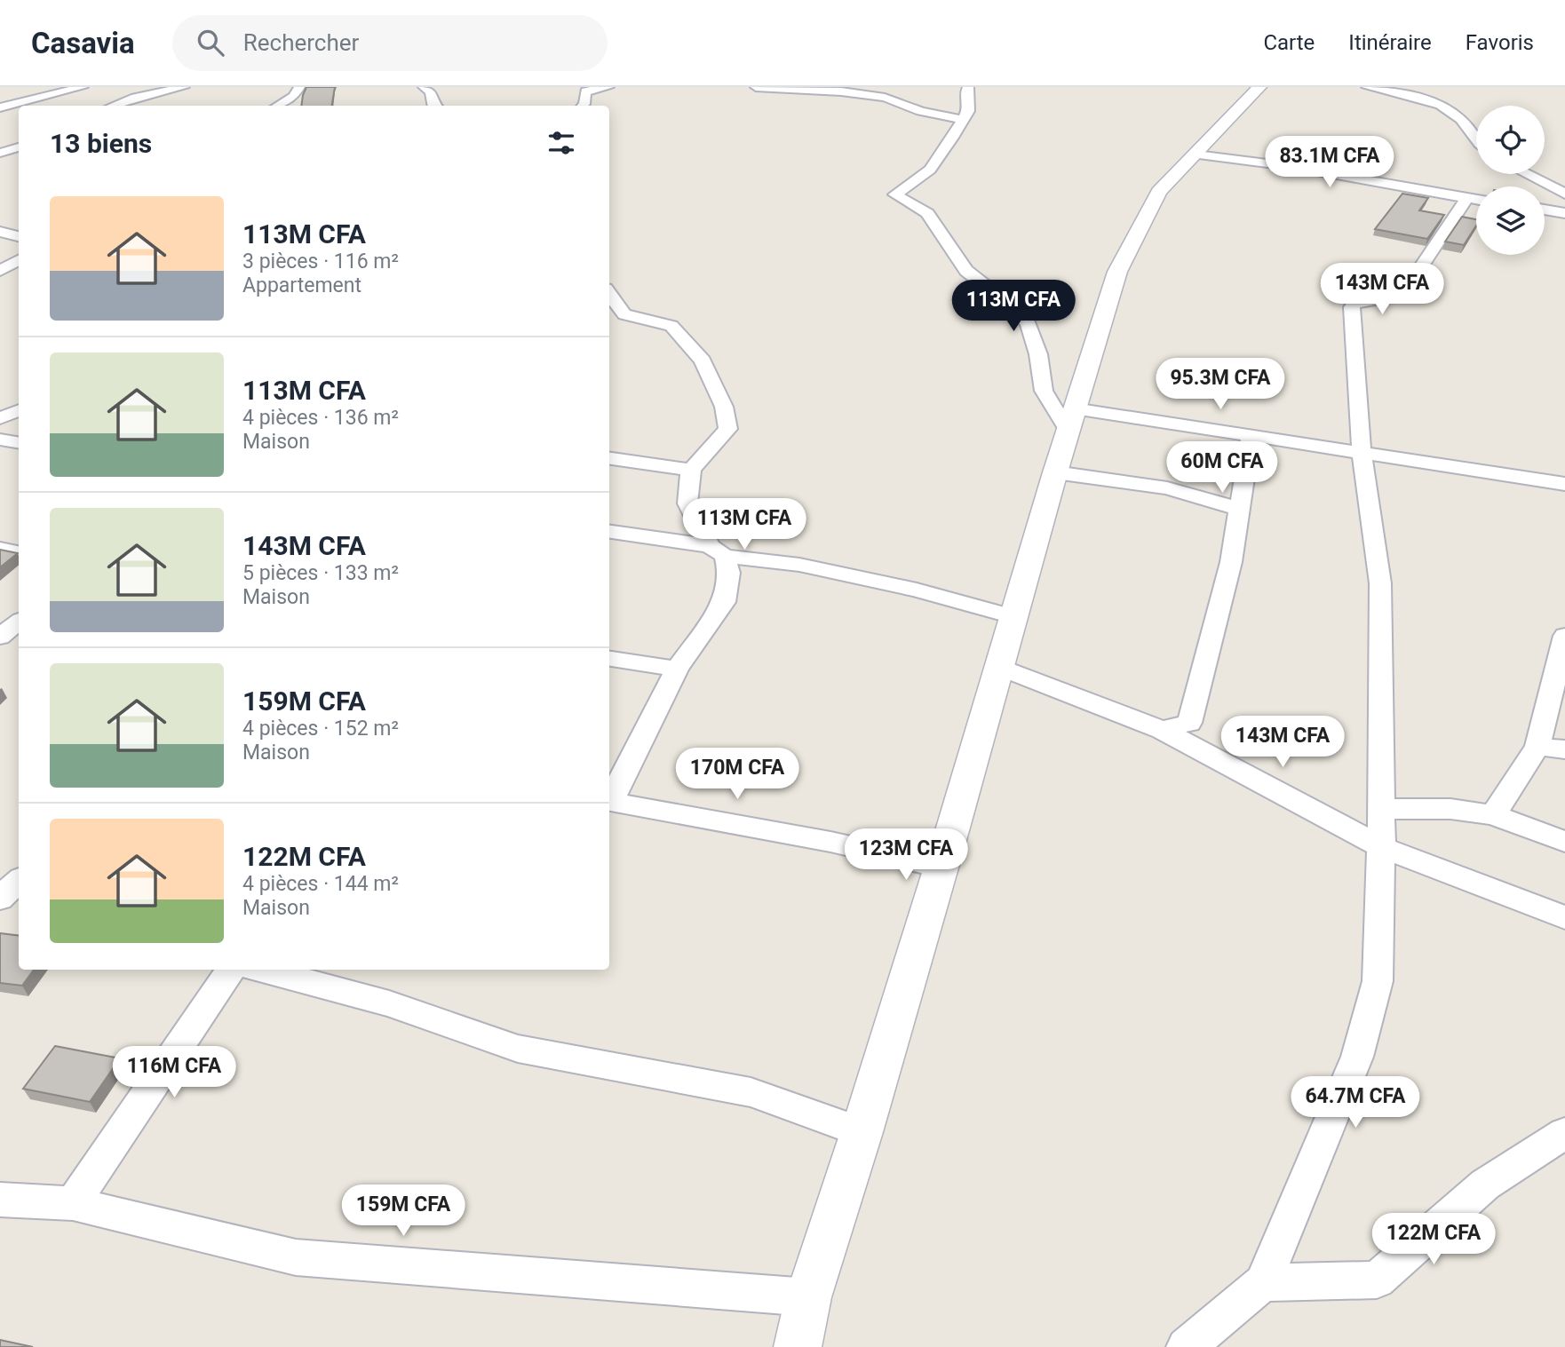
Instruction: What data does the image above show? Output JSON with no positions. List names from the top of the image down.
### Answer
{
  "page": {
    "header": "Casavia",
    "search": "Rechercher",
    "nav": ["Carte", "Itinéraire", "Favoris"],
    "heading": "13 biens",
    "price": [
      "83.1M CFA",
      "143M CFA",
      "113M CFA",
      "95.3M CFA",
      "60M CFA",
      "113M CFA",
      "143M CFA",
      "170M CFA",
      "123M CFA",
      "116M CFA",
      "64.7M CFA",
      "159M CFA",
      "122M CFA"
    ],
    "list": [
      {
        "name": "113M CFA",
        "note": "3 pièces · 116 m² · Appartement"
      },
      {
        "name": "113M CFA",
        "note": "4 pièces · 136 m² · Maison"
      },
      {
        "name": "143M CFA",
        "note": "5 pièces · 133 m² · Maison"
      },
      {
        "name": "159M CFA",
        "note": "4 pièces · 152 m² · Maison"
      },
      {
        "name": "122M CFA",
        "note": "4 pièces · 144 m² · Maison"
      }
    ]
  }
}
